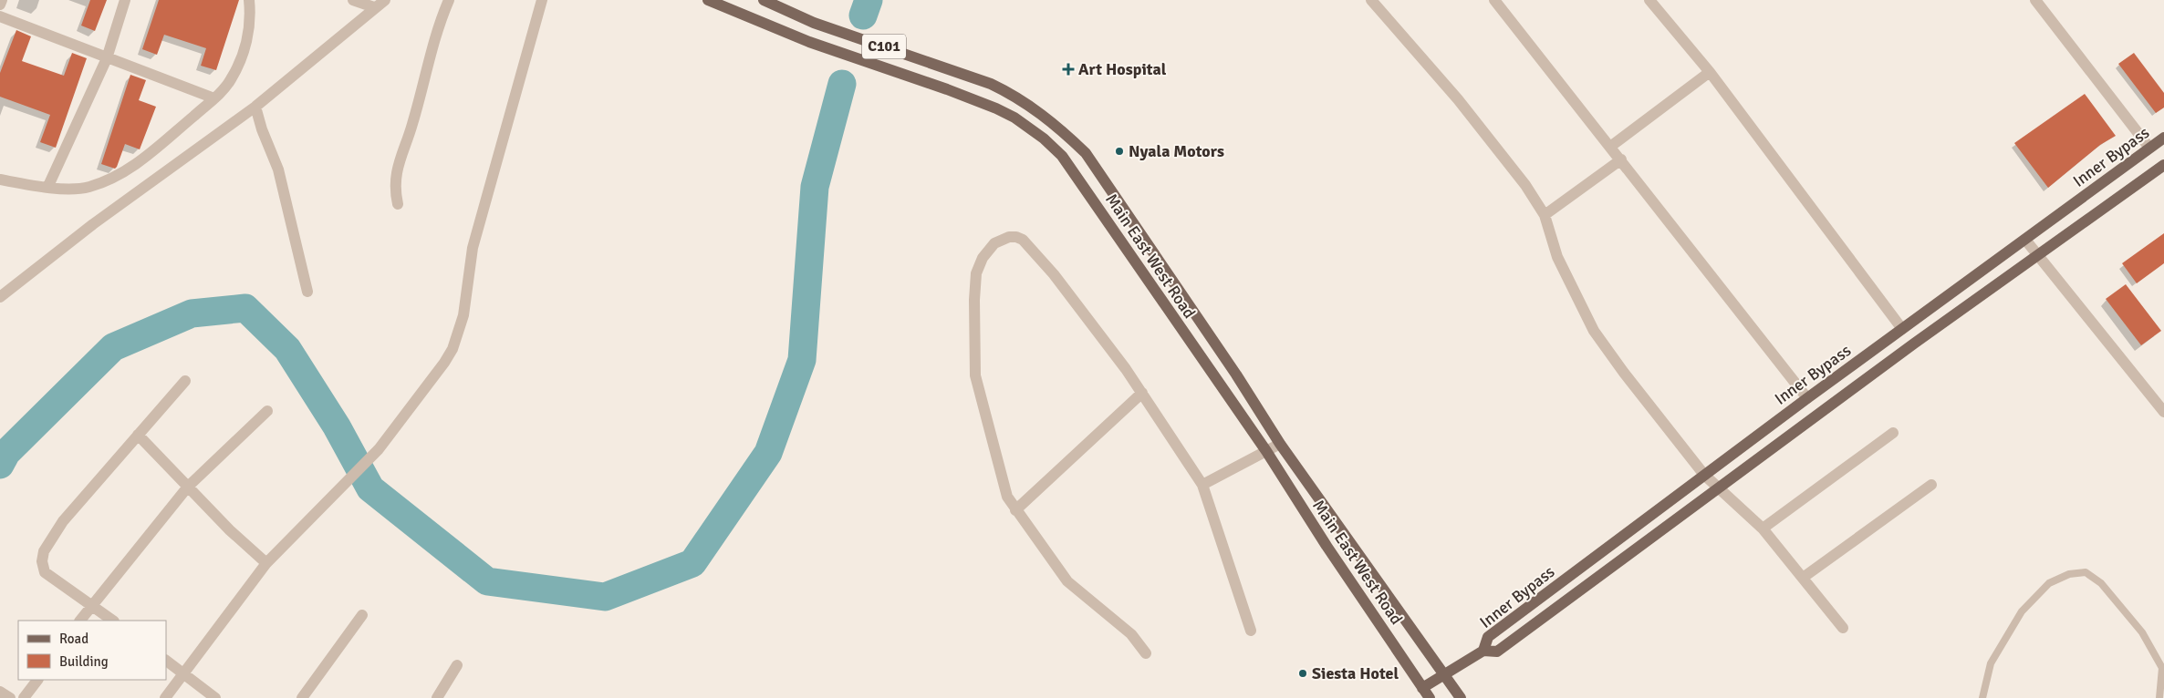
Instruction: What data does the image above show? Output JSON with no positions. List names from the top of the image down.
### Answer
{
  "streets": {
    "main road": ["C101", "Inner Bypass", "Main East West Road"]
  },
  "places": {
    "health": ["Art Hospital"],
    "other": ["Nyala Motors", "Siesta Hotel"]
  },
  "legend": ["Road", "Building"]
}
